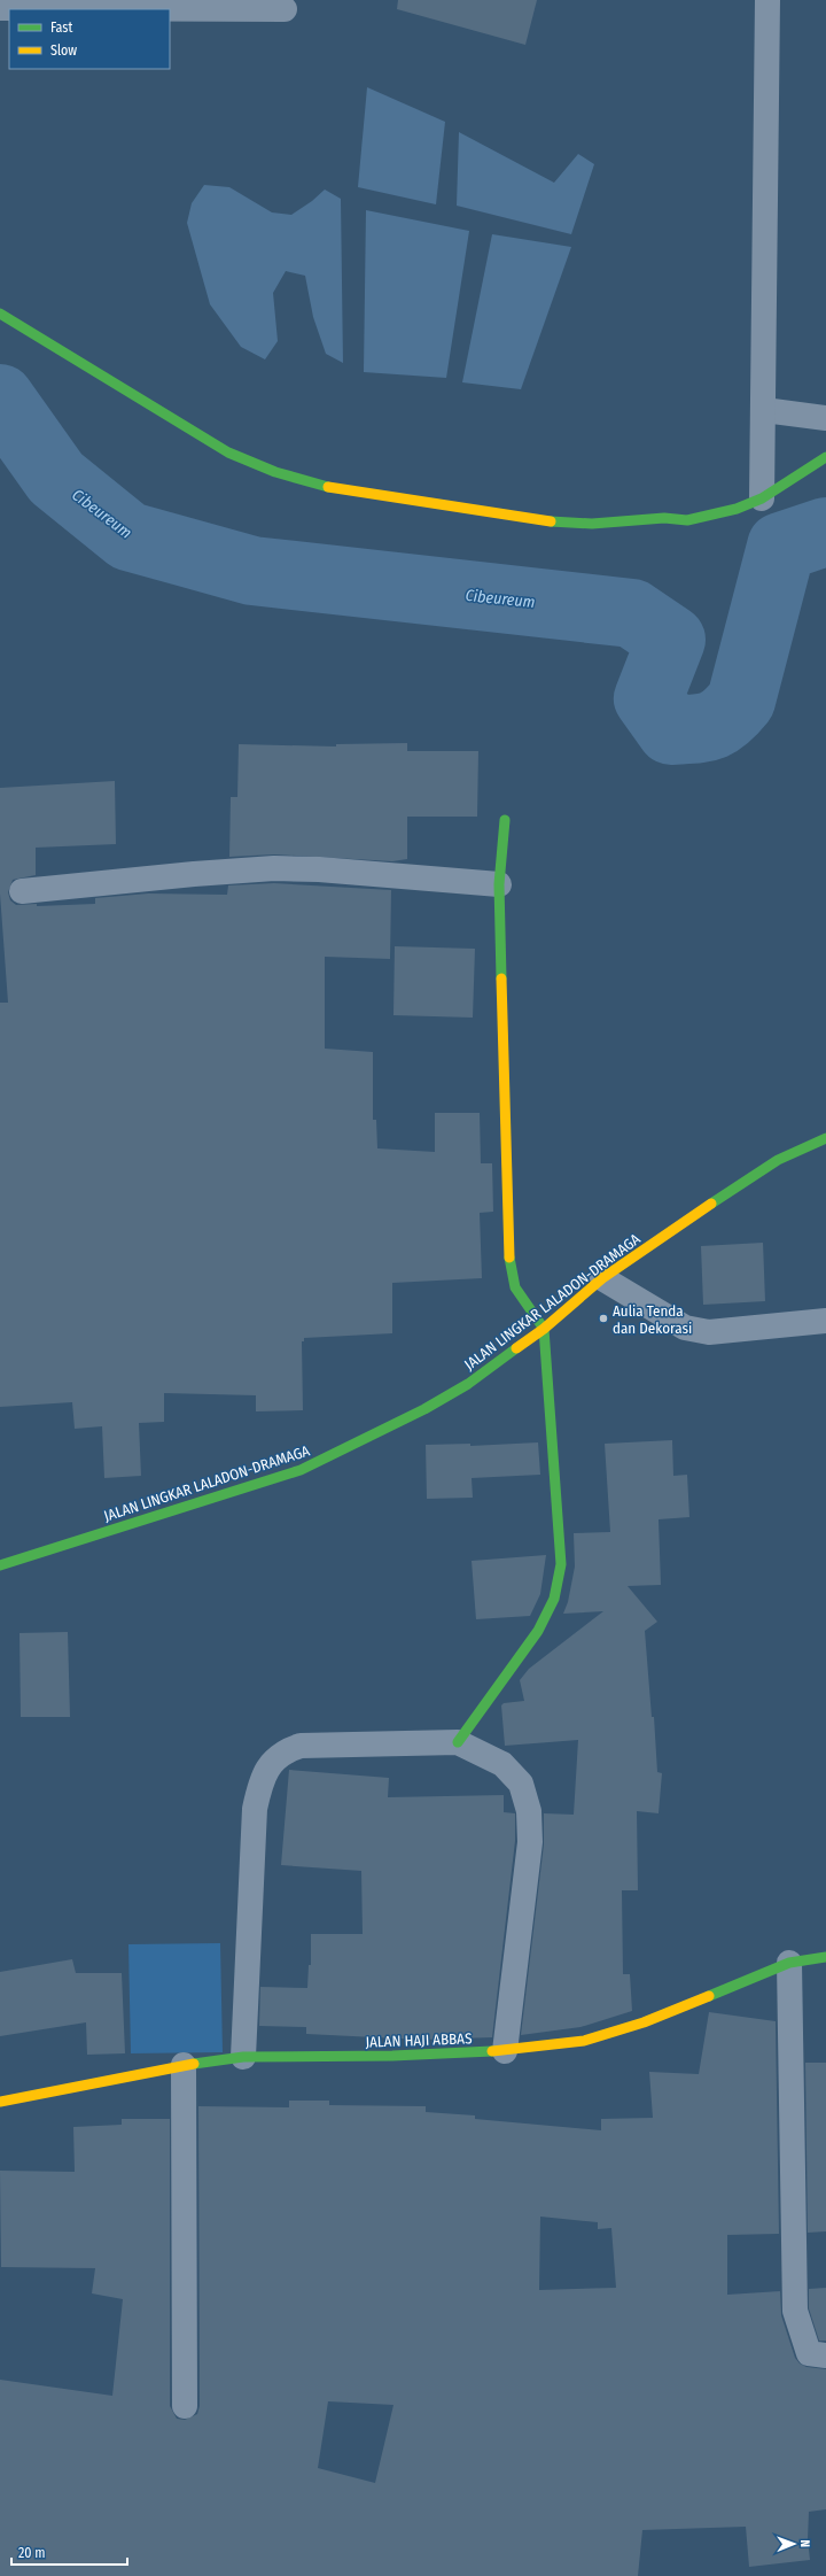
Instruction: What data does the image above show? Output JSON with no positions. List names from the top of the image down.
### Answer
{
  "streets": {
    "street": ["JALAN LINGKAR LALADON-DRAMAGA", "JALAN HAJI ABBAS"]
  },
  "water": ["Cibeureum"],
  "places": ["Aulia Tenda dan Dekorasi"],
  "legend": ["Fast", "Slow"],
  "scale_bar": "20 m",
  "north": "right"
}
